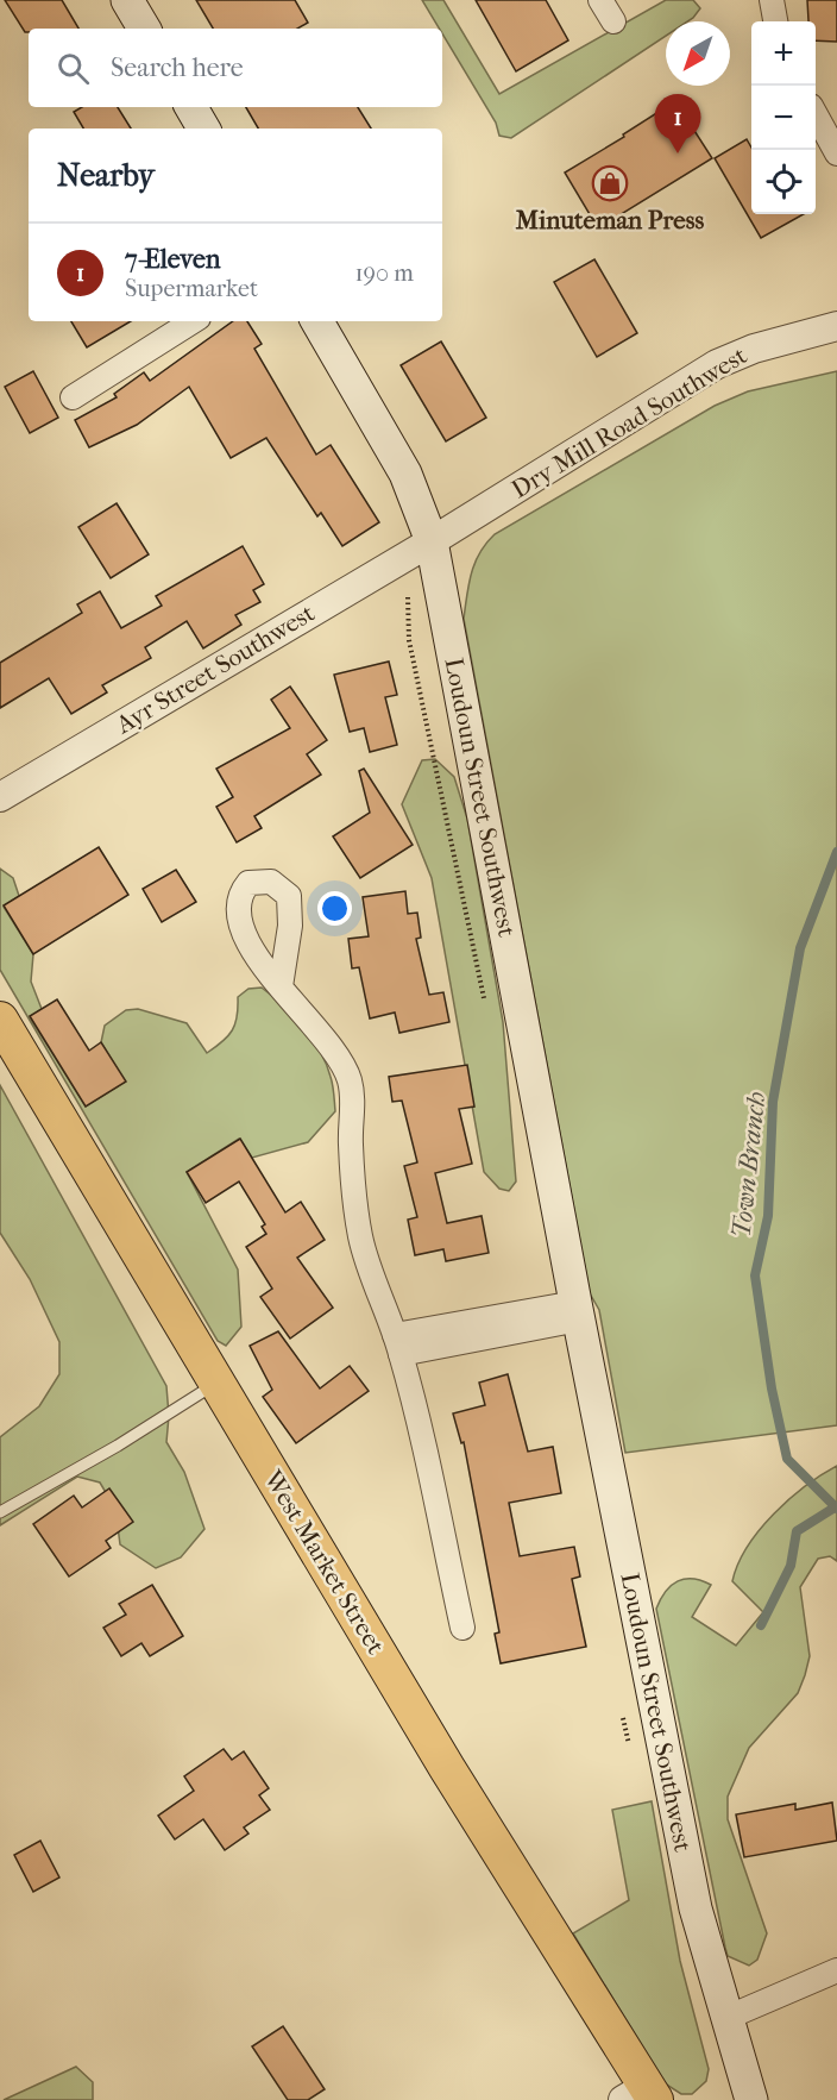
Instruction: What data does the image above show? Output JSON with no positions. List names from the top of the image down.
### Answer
{
  "streets": {
    "main road": ["Loudoun Street Southwest", "West Market Street"],
    "street": ["Dry Mill Road Southwest", "Ayr Street Southwest"]
  },
  "crossings": [
    ["Dry Mill Road Southwest", "Ayr Street Southwest"],
    ["Dry Mill Road Southwest", "Loudoun Street Southwest"],
    ["Ayr Street Southwest", "Loudoun Street Southwest"]
  ],
  "water": ["Town Branch"],
  "places": {
    "shop": ["Minuteman Press"]
  },
  "north": "bottom left",
  "page": {
    "map_buttons": ["+", "−"],
    "search": "Search here",
    "pins": "1",
    "heading": "Nearby",
    "list": [
      {
        "mark": "1",
        "name": "7-Eleven",
        "note": "Supermarket",
        "value": "190 m"
      }
    ]
  }
}
